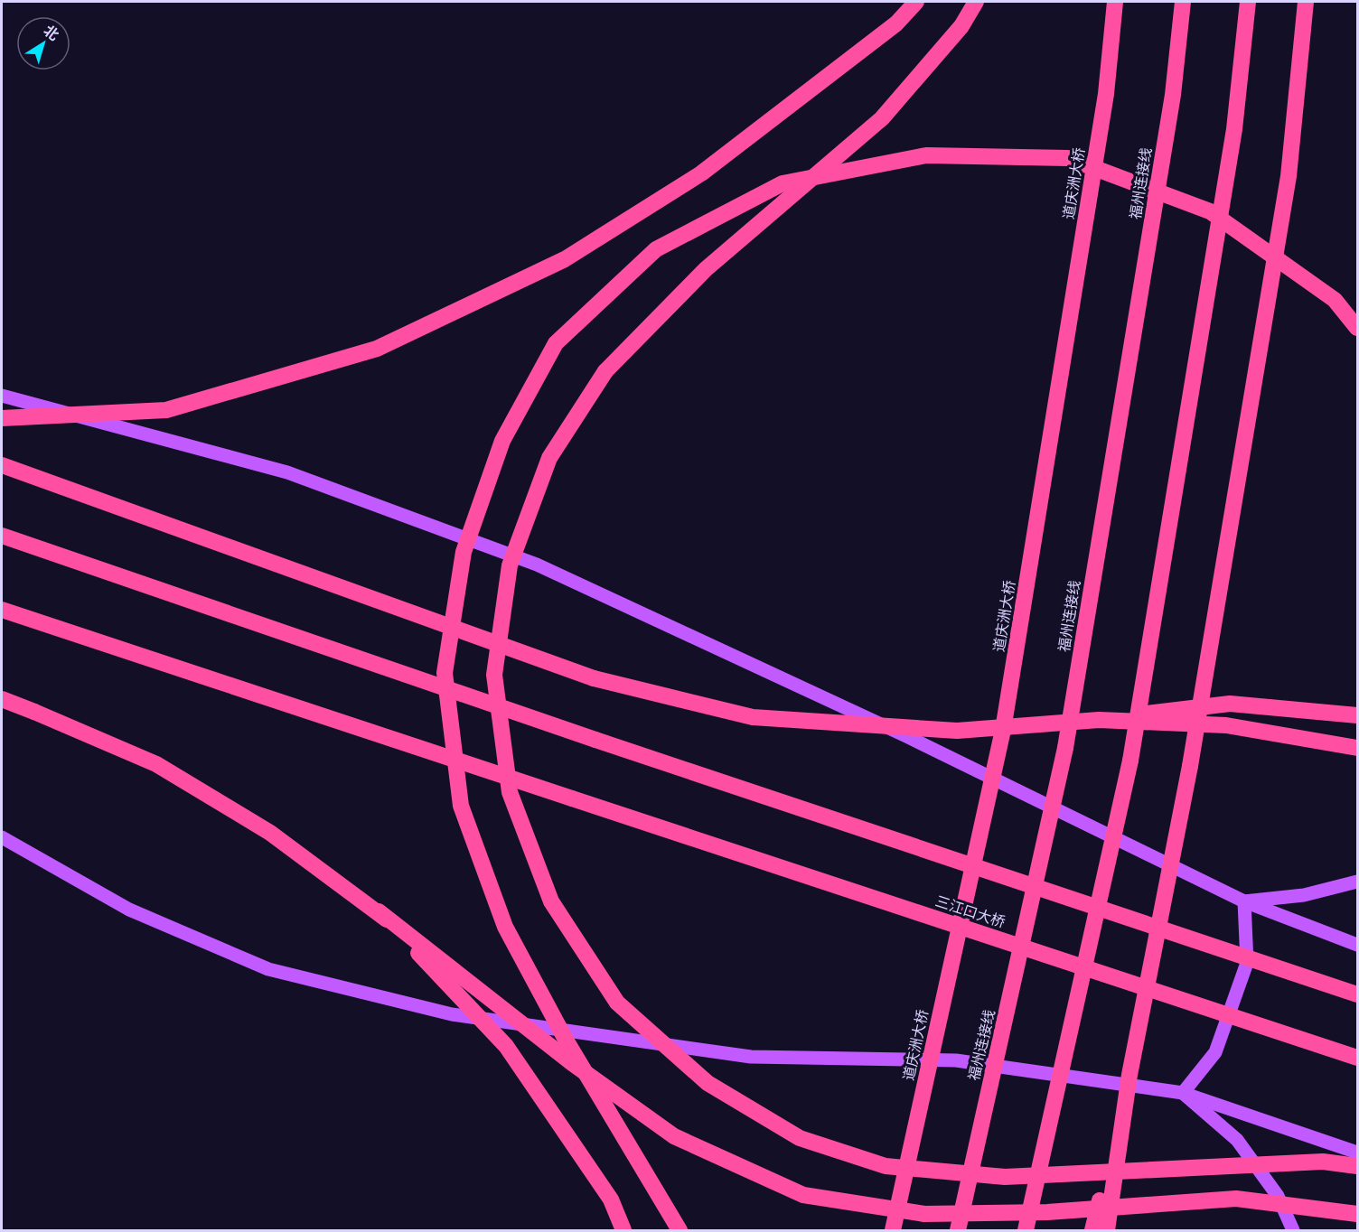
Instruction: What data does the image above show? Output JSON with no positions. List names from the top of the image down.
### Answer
{
  "streets": {
    "highway": ["道庆洲大桥", "福州连接线", "三江口大桥"]
  },
  "north": "top right"
}
